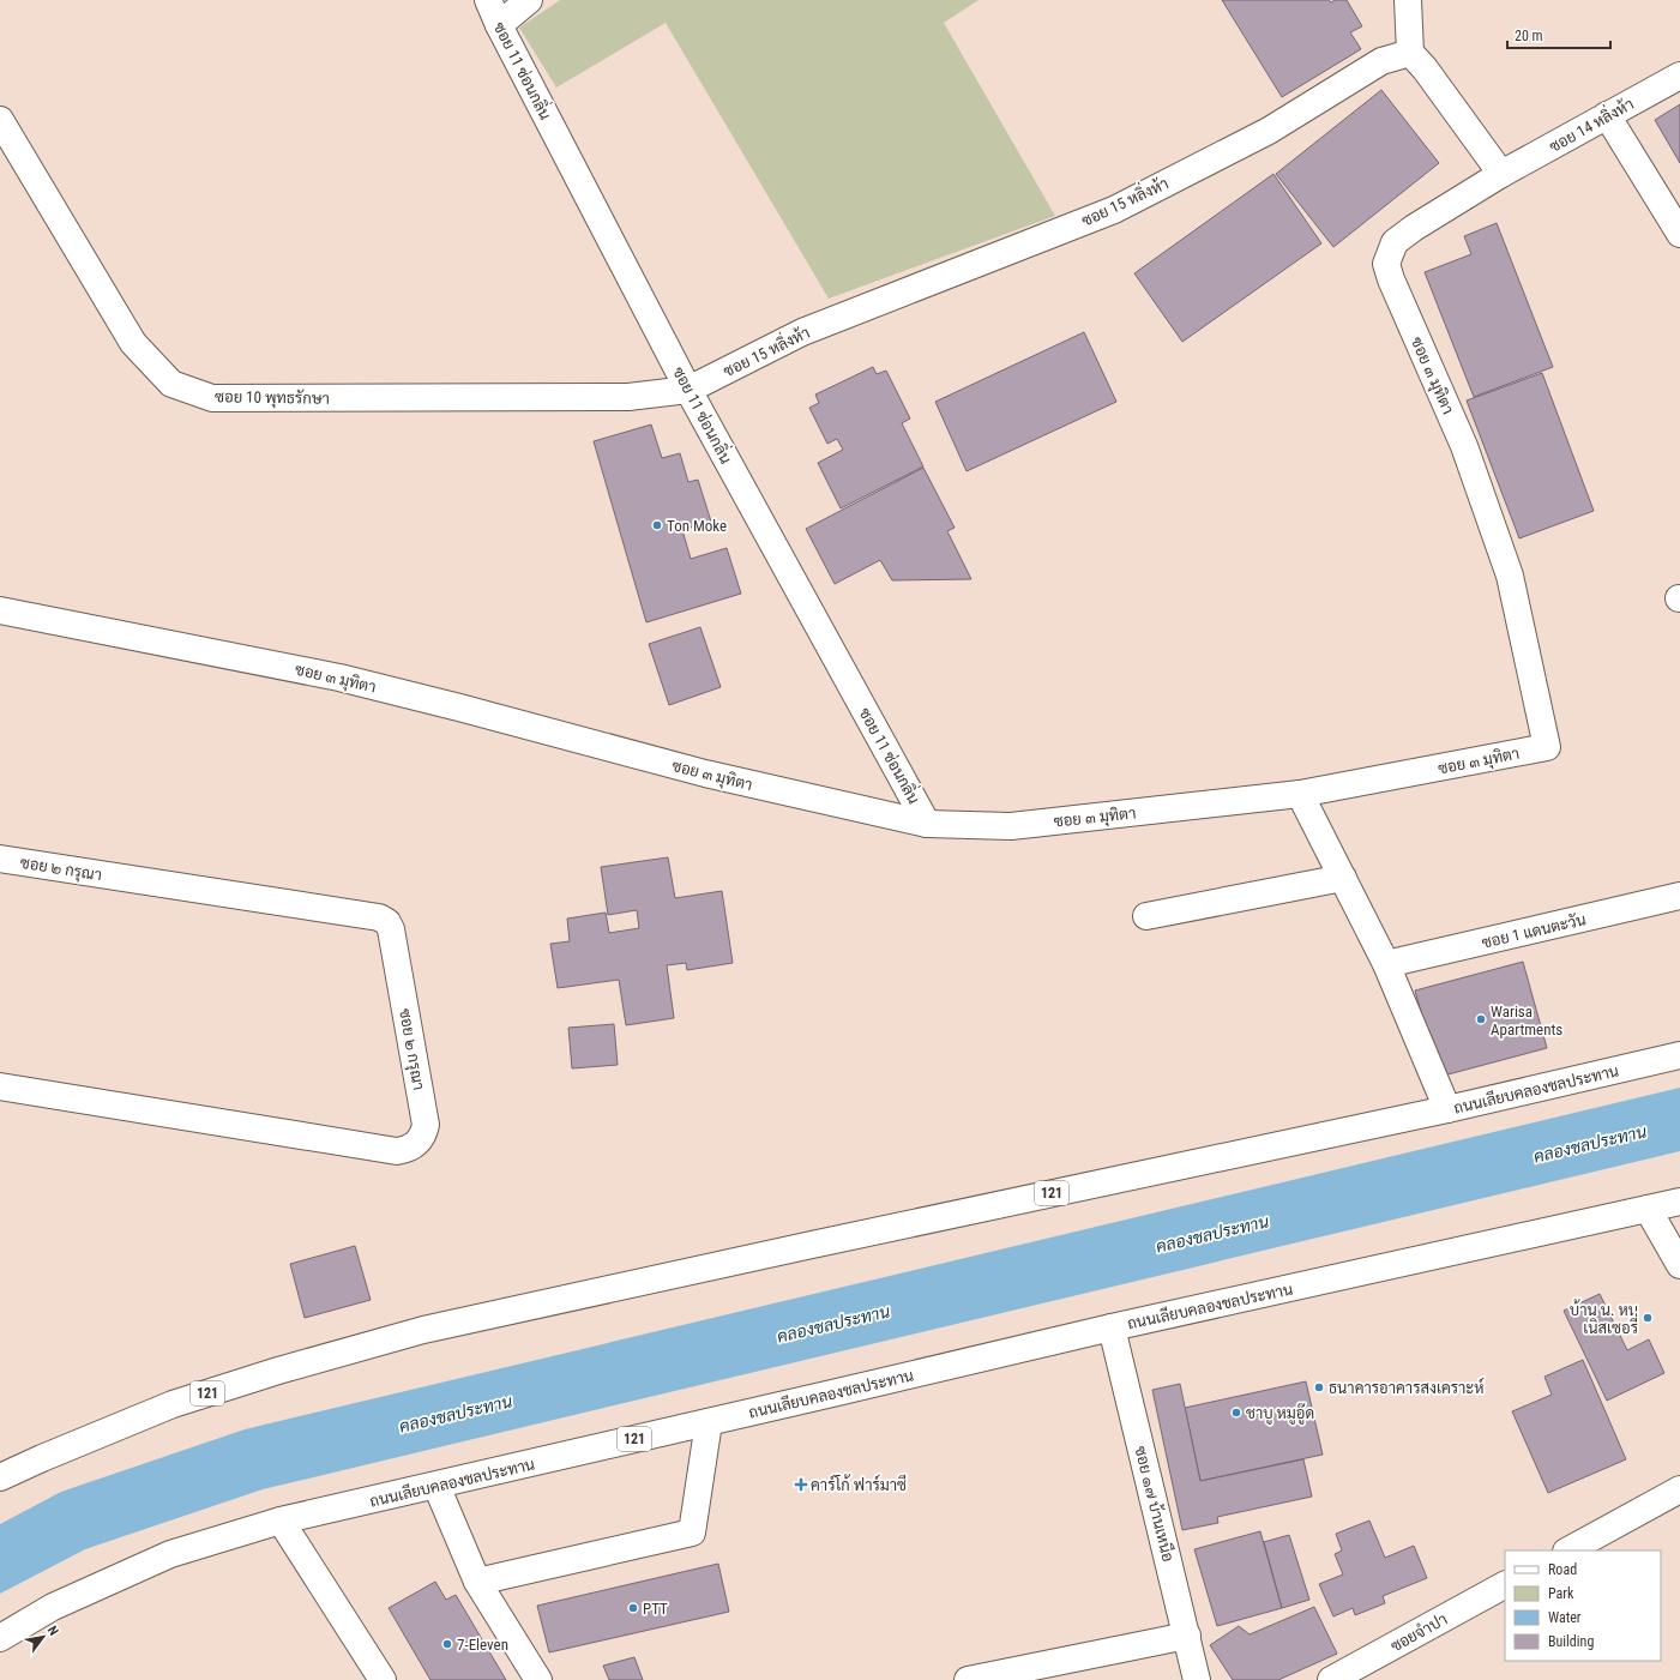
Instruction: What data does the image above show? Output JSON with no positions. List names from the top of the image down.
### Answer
{
  "streets": {
    "street": [
      "ซอย 11 ซ่อนกลิ่น",
      "ซอย 14 หลิ่งห้า",
      "ซอย 15 หลิ่งห้า",
      "ซอย ๓ มุทิตา",
      "ซอย 10 พุทธรักษา",
      "ซอย ๒ กรุณา",
      "ซอย 1 แดนตะวัน",
      "ถนนเลียบคลองชลประทาน",
      "121",
      "ซอย ๑๗ บ้านเหนือ",
      "ซอยจำปา"
    ]
  },
  "crossings": [
    ["ซอย 11 ซ่อนกลิ่น", "ซอย 15 หลิ่งห้า"],
    ["ซอย 11 ซ่อนกลิ่น", "ซอย ๓ มุทิตา"],
    ["ซอย 11 ซ่อนกลิ่น", "ซอย 10 พุทธรักษา"],
    ["ซอย 14 หลิ่งห้า", "ซอย ๓ มุทิตา"],
    ["ซอย 15 หลิ่งห้า", "ซอย 10 พุทธรักษา"],
    ["ถนนเลียบคลองชลประทาน", "ซอย ๑๗ บ้านเหนือ"]
  ],
  "water": ["คลองชลประทาน"],
  "places": {
    "other": [
      "Ton Moke",
      "Warisa Apartments",
      "บ้าน น. หนู เนิสเซอรี่",
      "ธนาคารอาคารสงเคราะห์",
      "ชาบู หมูอู๊ด",
      "PTT",
      "7-Eleven"
    ],
    "health": ["คาร์โก้ ฟาร์มาซี"]
  },
  "legend": [
    "Road",
    "Park",
    "Water",
    "Building"
  ],
  "scale_bar": "20 m",
  "north": "top right"
}
